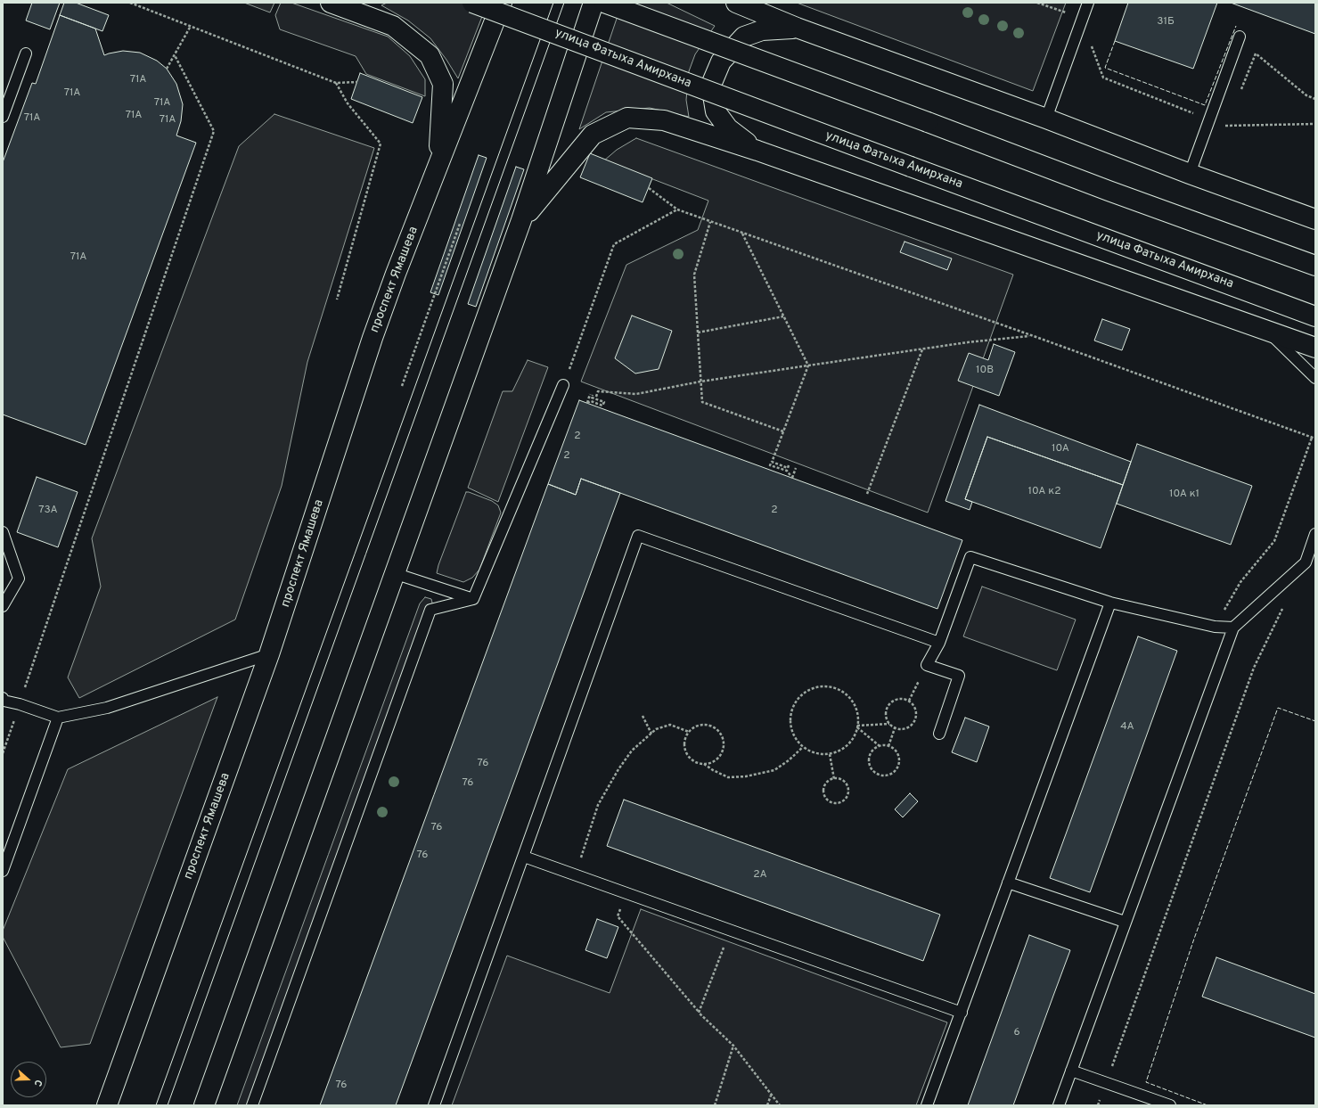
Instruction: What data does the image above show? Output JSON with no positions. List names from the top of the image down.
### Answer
{
  "streets": {
    "main road": ["улица Фатыха Амирхана", "проспект Ямашева"]
  },
  "house_numbers": [
    "31Б",
    "71А",
    "71А",
    "71А",
    "71А",
    "71А",
    "71А",
    "71А",
    "10В",
    "2",
    "10А",
    "2",
    "10А к2",
    "10А к1",
    "73А",
    "2",
    "4А",
    "76",
    "76",
    "76",
    "76",
    "2А",
    "6",
    "76"
  ],
  "north": "right"
}
